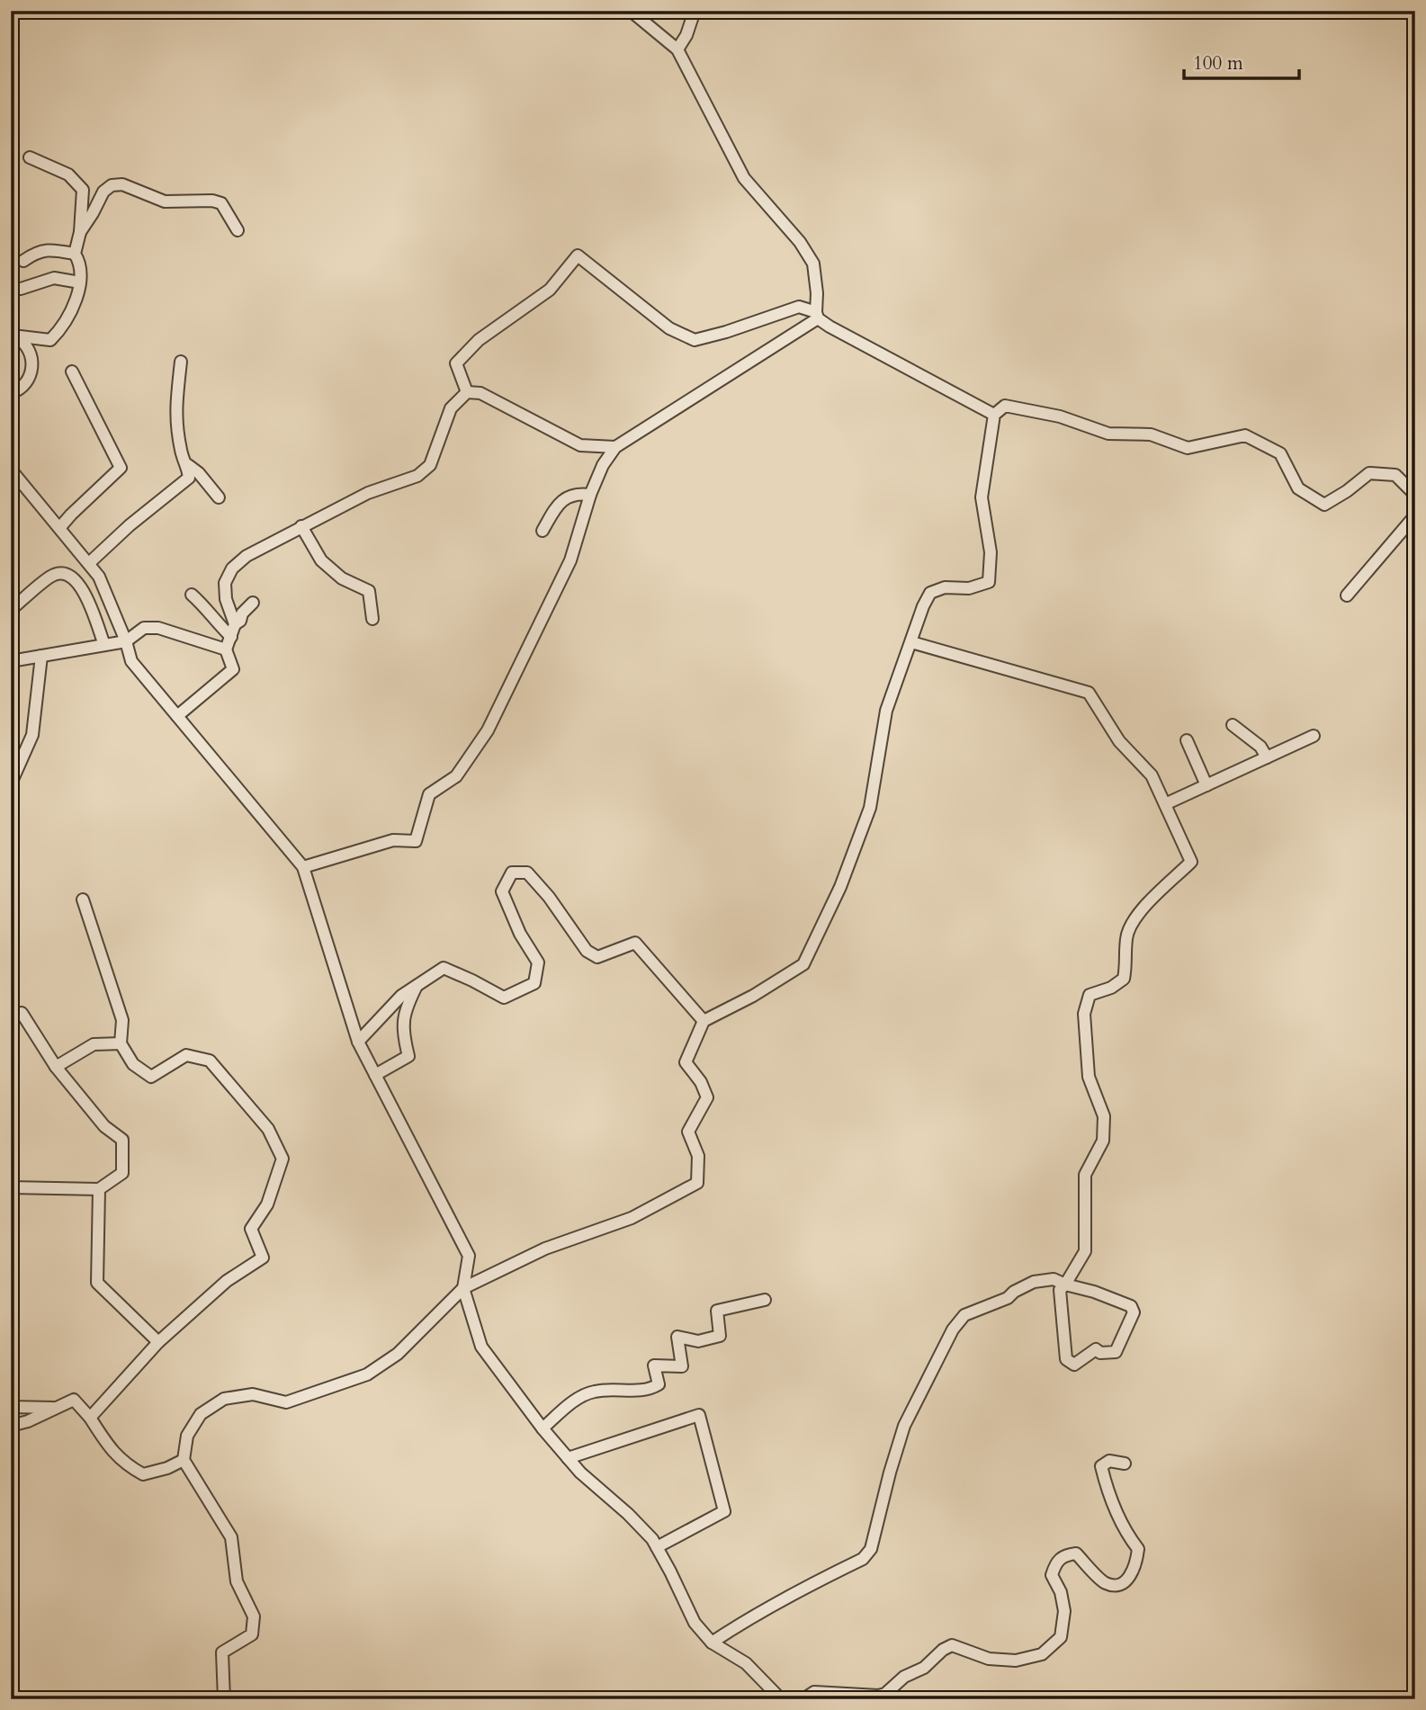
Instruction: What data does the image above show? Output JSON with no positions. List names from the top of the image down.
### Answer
{
  "scale_bar": "100 m"
}
